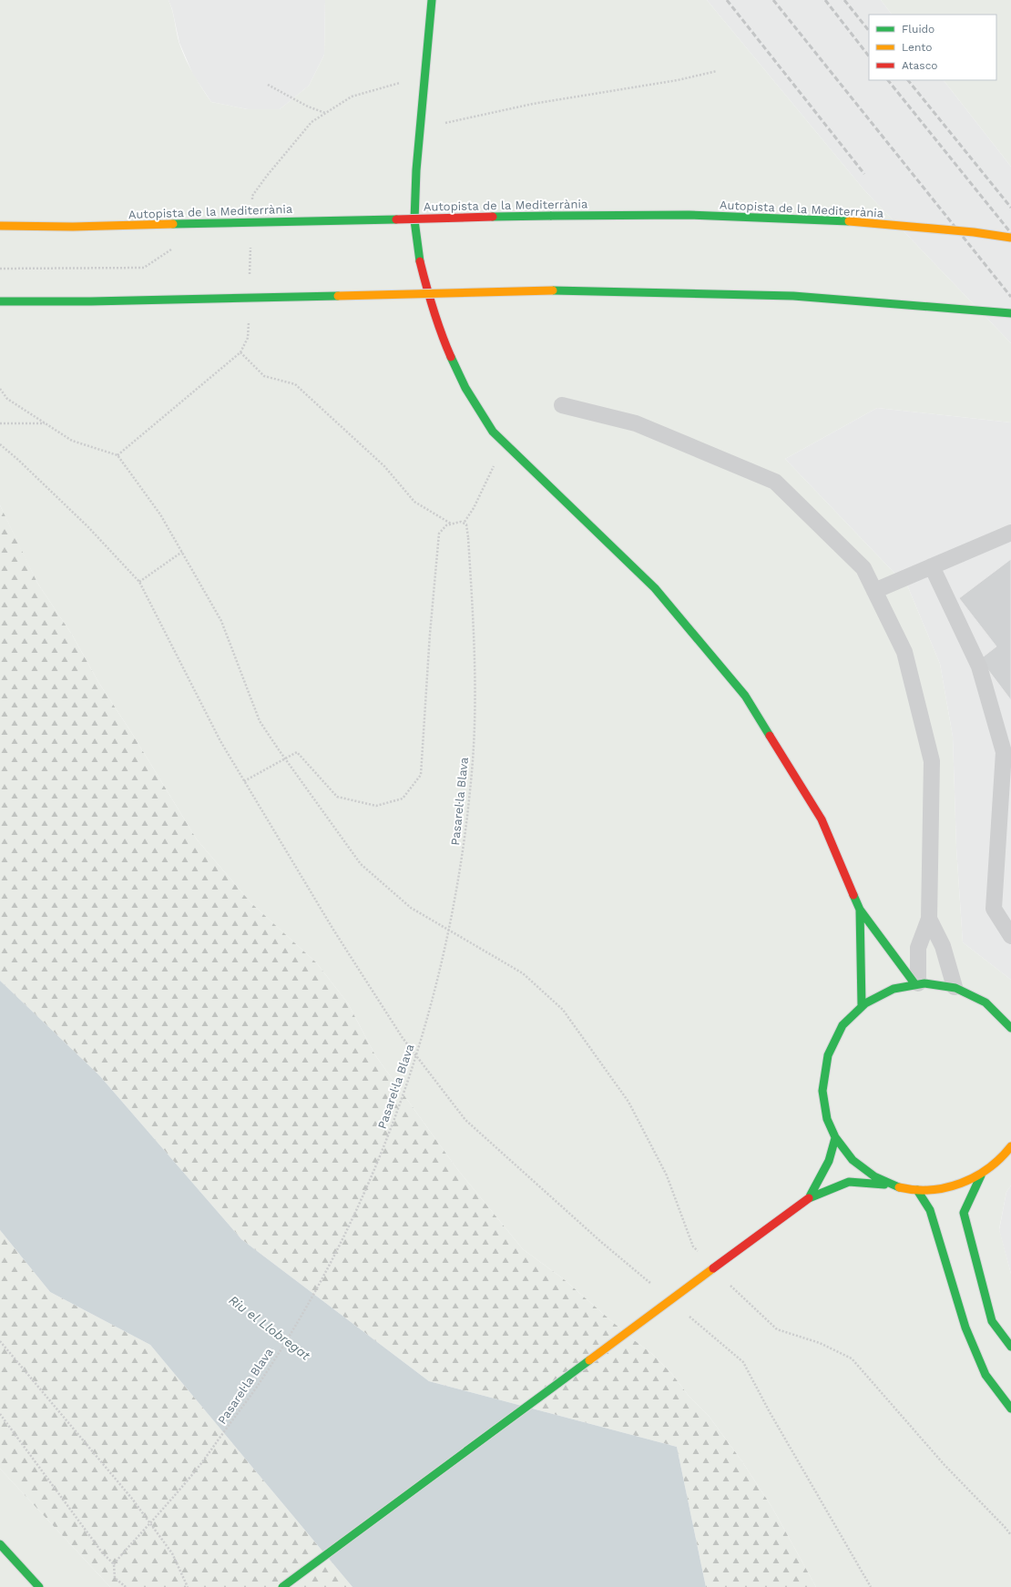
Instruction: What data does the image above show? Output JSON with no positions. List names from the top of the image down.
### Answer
{
  "streets": {
    "main road": ["Autopista de la Mediterrània"],
    "path": ["Pasarel·la Blava"]
  },
  "water": ["Riu el Llobregat"],
  "legend": ["Fluido", "Lento", "Atasco"]
}
